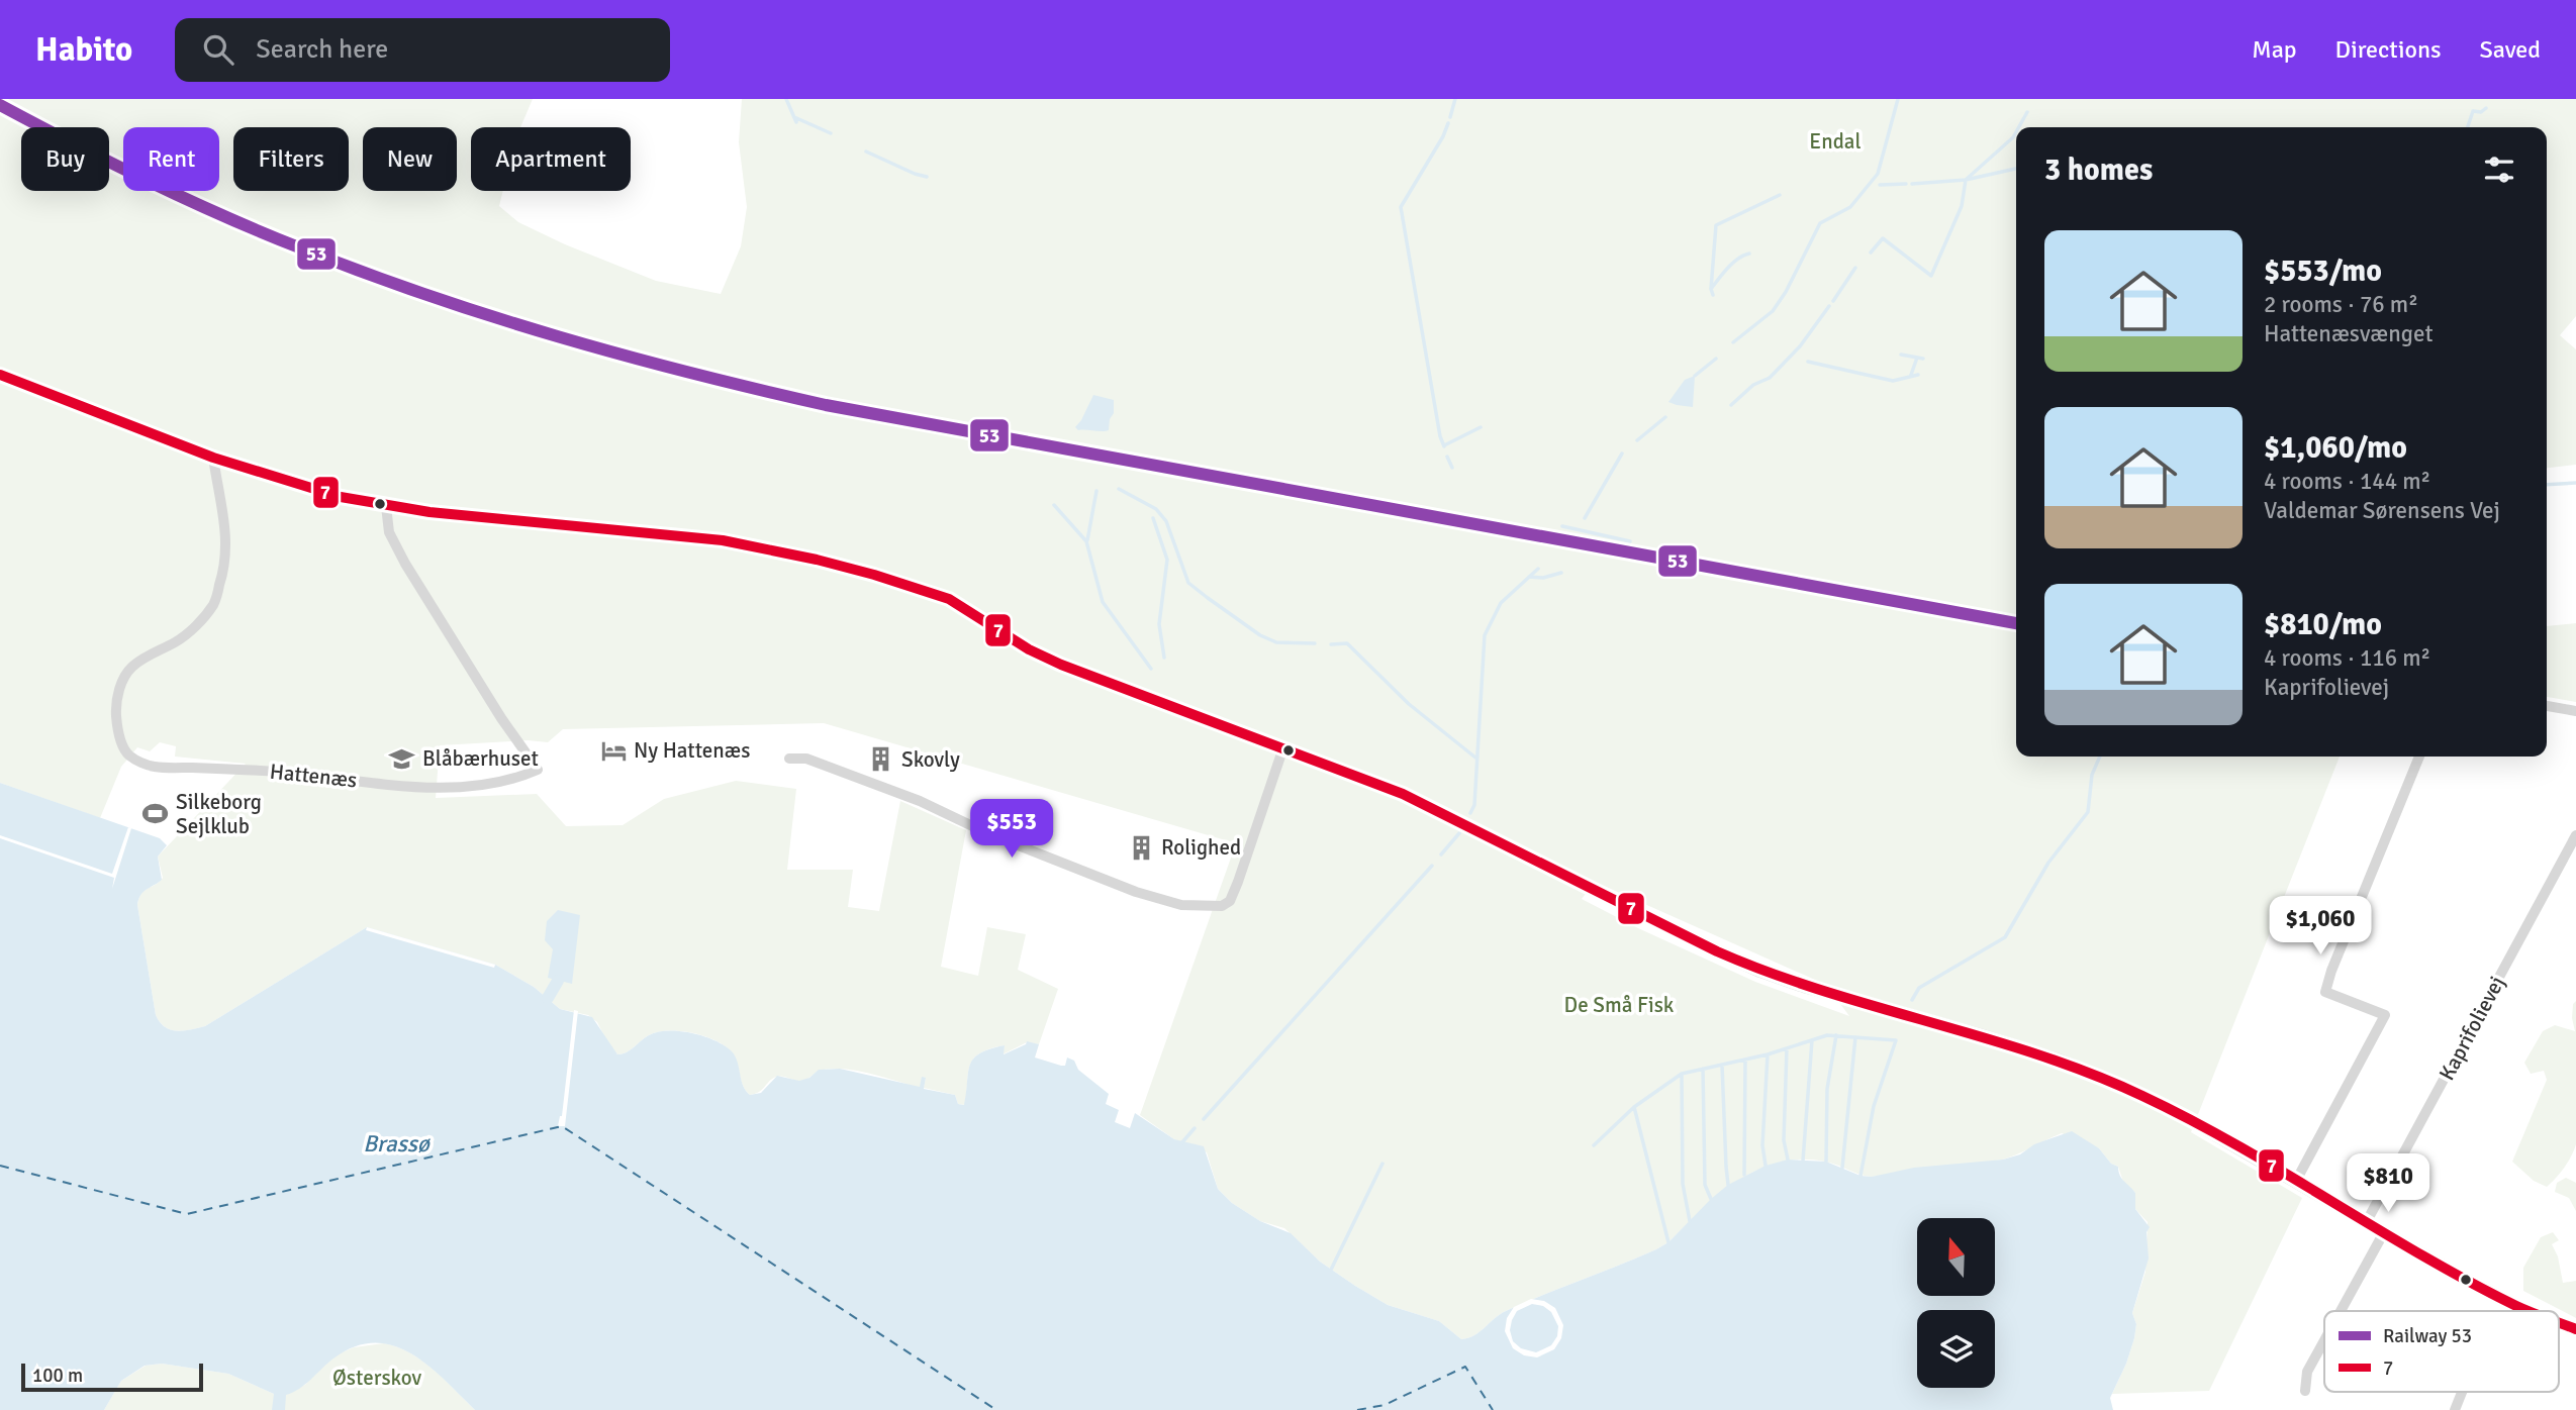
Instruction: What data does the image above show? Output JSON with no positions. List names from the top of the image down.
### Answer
{
  "streets": {
    "street": ["Hattenæs", "Kaprifolievej"]
  },
  "water": ["Brassø"],
  "parks": ["Endal", "De Små Fisk", "Østerskov"],
  "places": {
    "hotel": ["Ny Hattenæs"],
    "school or university": ["Blåbærhuset"],
    "building": ["Skovly", "Rolighed"],
    "sports": ["Silkeborg Sejlklub"]
  },
  "lines": ["rail line 53", "transit line 7"],
  "legend": ["Railway 53", "7"],
  "scale_bar": "100 m",
  "north": "top",
  "page": {
    "header": "Habito",
    "search": "Search here",
    "nav": ["Map", "Directions", "Saved"],
    "chip": [
      "Buy",
      "Rent",
      "Filters",
      "New",
      "Apartment"
    ],
    "heading": "3 homes",
    "list": [
      {
        "name": "$553/mo",
        "note": "2 rooms · 76 m² · Hattenæsvænget"
      },
      {
        "name": "$1,060/mo",
        "note": "4 rooms · 144 m² · Valdemar Sørensens Vej"
      },
      {
        "name": "$810/mo",
        "note": "4 rooms · 116 m² · Kaprifolievej"
      }
    ],
    "price": ["$553", "$1,060", "$810"],
    "scale": "100 m"
  }
}
